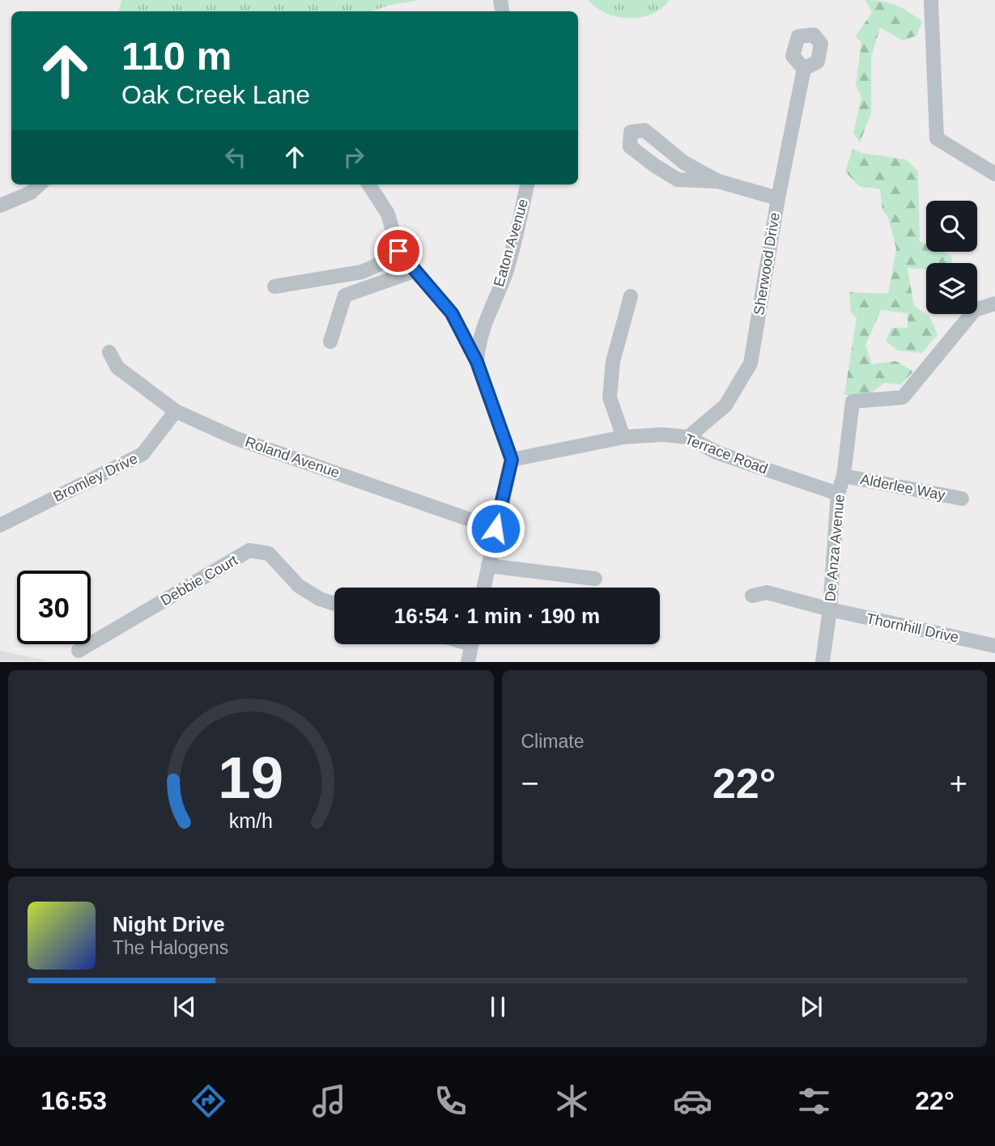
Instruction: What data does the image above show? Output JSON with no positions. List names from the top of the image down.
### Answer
{
  "streets": {
    "street": [
      "Eaton Avenue",
      "Sherwood Drive",
      "Terrace Road",
      "Roland Avenue",
      "Bromley Drive",
      "Alderlee Way",
      "De Anza Avenue",
      "Debbie Court",
      "Thornhill Drive"
    ]
  },
  "crossings": [
    ["Eaton Avenue", "Terrace Road"],
    ["Sherwood Drive", "Terrace Road"],
    ["Terrace Road", "De Anza Avenue"],
    ["Roland Avenue", "Bromley Drive"],
    ["Alderlee Way", "De Anza Avenue"],
    ["De Anza Avenue", "Thornhill Drive"]
  ],
  "page": {
    "turn": ["110 m", "Oak Creek Lane"],
    "limit": "30",
    "trip": "16:54 · 1 min · 190 m",
    "tile": "Climate",
    "heat": ["−", "22°", "+"],
    "song": ["Night Drive", "The Halogens"],
    "tabs": ["16:53", "22°"],
    "gauge": ["19", "km/h"]
  }
}
